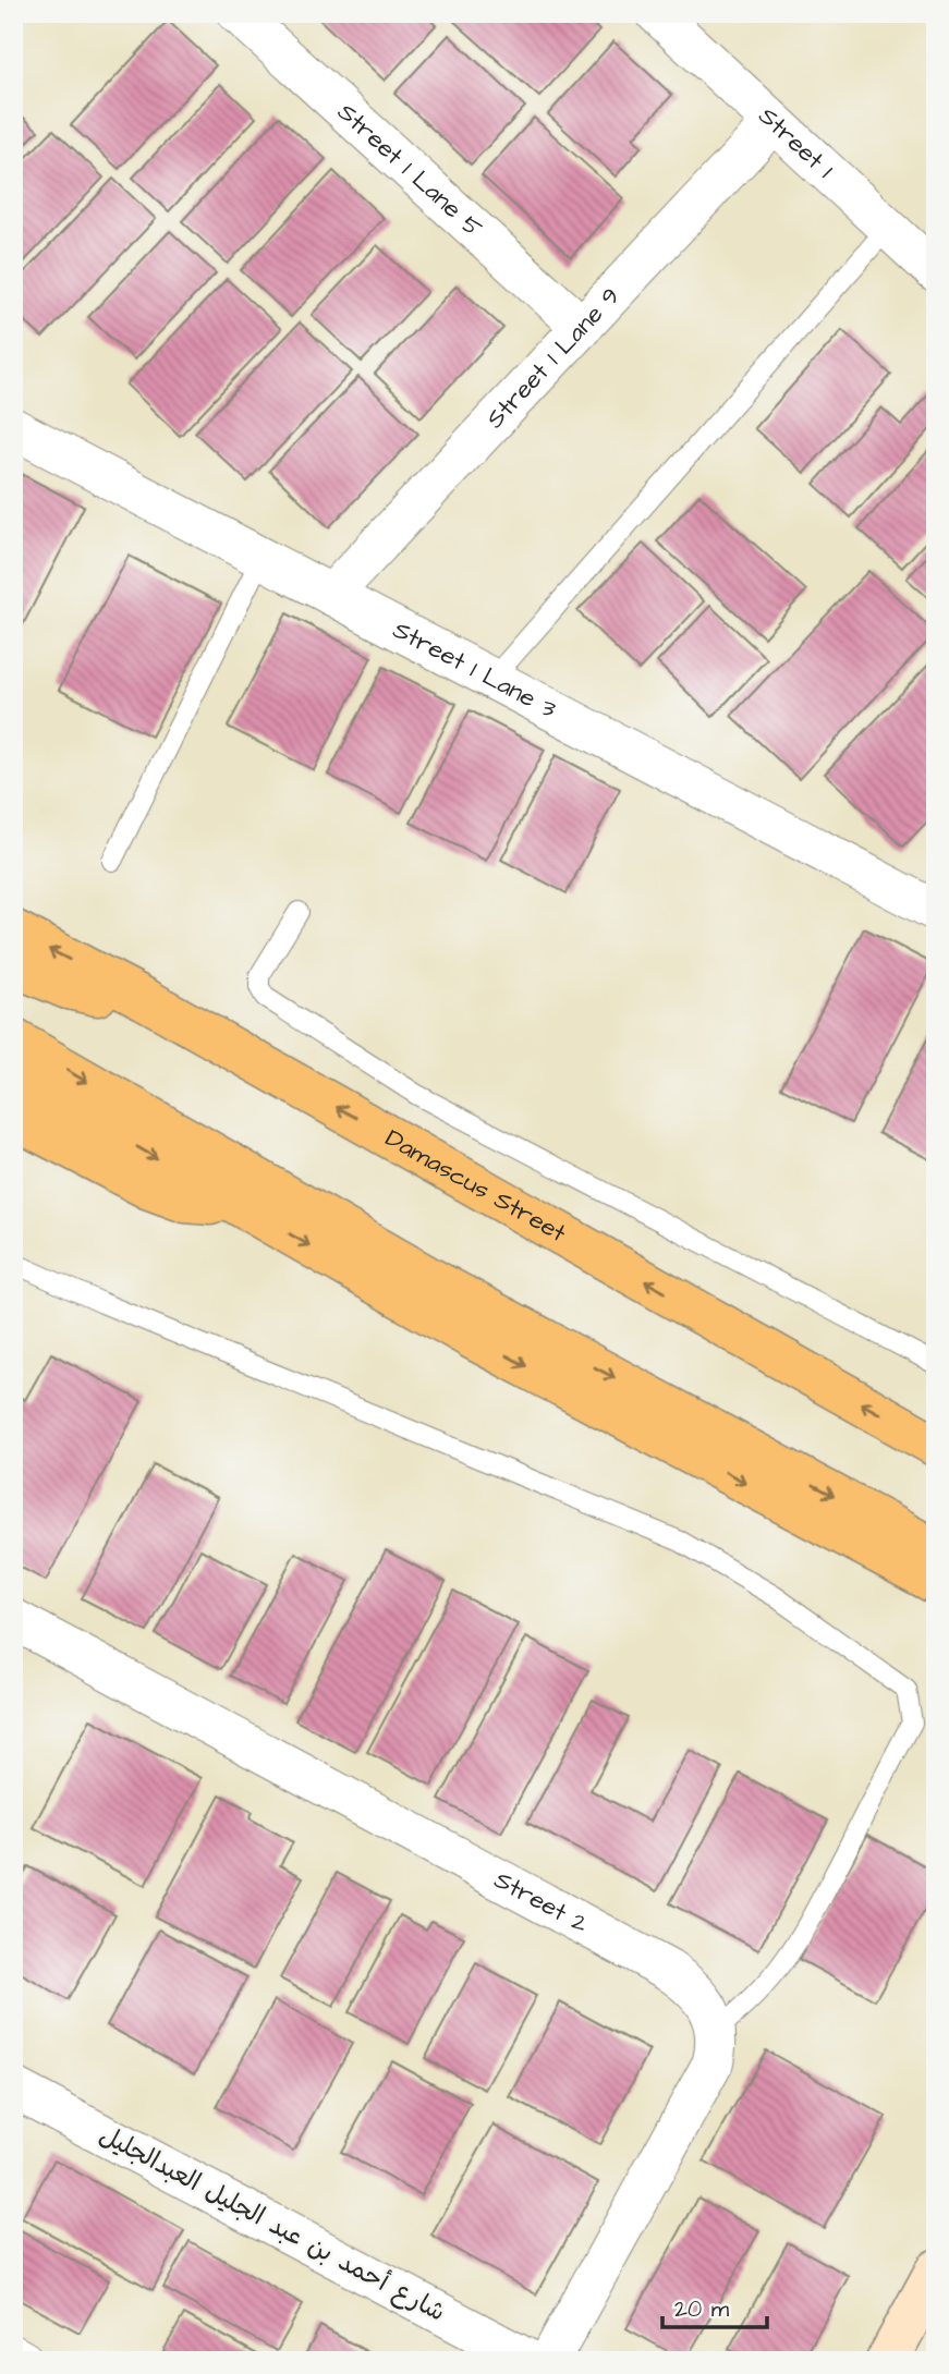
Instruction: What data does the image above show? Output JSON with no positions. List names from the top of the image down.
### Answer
{
  "streets": {
    "main road": ["Damascus Street"],
    "street": [
      "Street 1",
      "Street 1 Lane 5",
      "Street 1 Lane 9",
      "Street 1 Lane 3",
      "Street 2",
      "شارع أحمد بن عبد الجليل العبدالجليل"
    ]
  },
  "crossings": [
    ["Street 1", "Street 1 Lane 9"],
    ["Street 1 Lane 5", "Street 1 Lane 9"],
    ["Street 1 Lane 9", "Street 1 Lane 3"]
  ],
  "scale_bar": "20 m"
}
